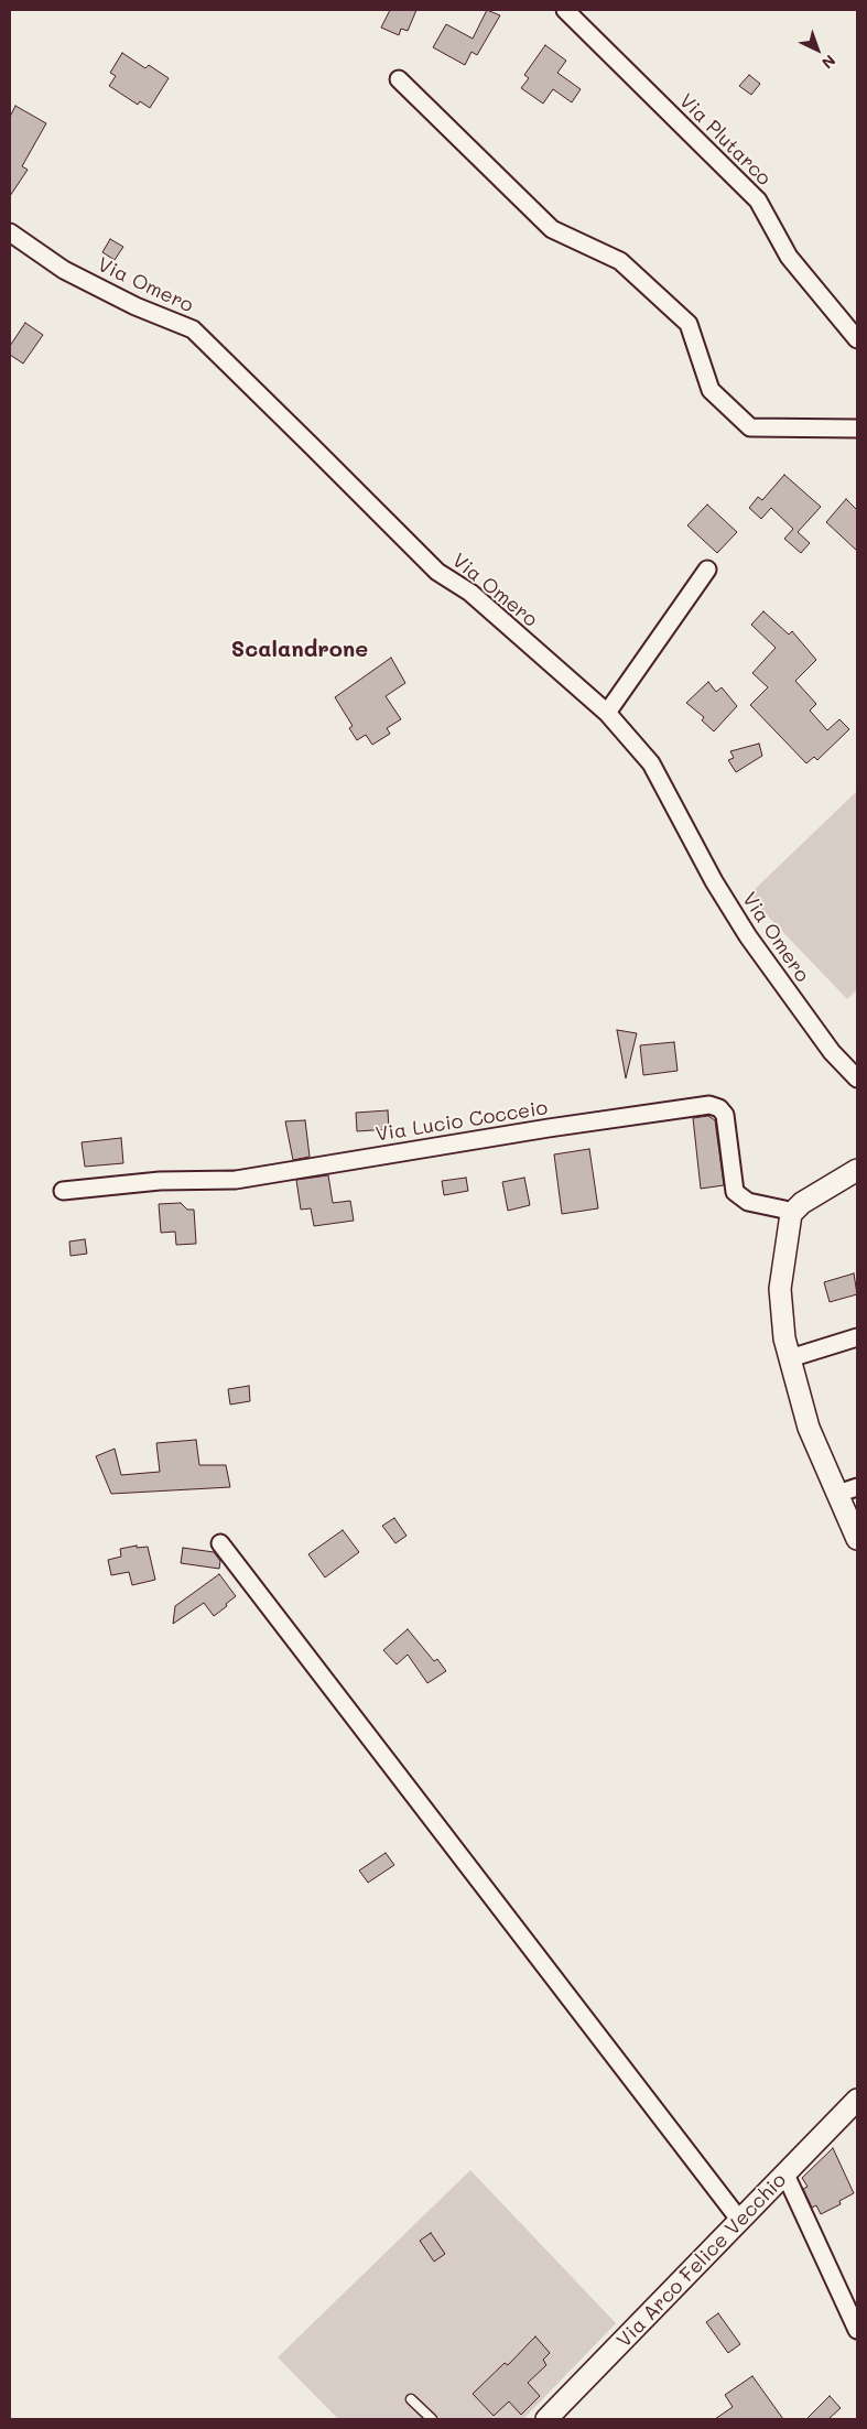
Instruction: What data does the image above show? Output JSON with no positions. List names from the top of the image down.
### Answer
{
  "streets": {
    "street": [
      "Via Plutarco",
      "Via Omero",
      "Via Lucio Cocceio",
      "Via Arco Felice Vecchio"
    ]
  },
  "districts": ["Scalandrone"],
  "north": "bottom right"
}
